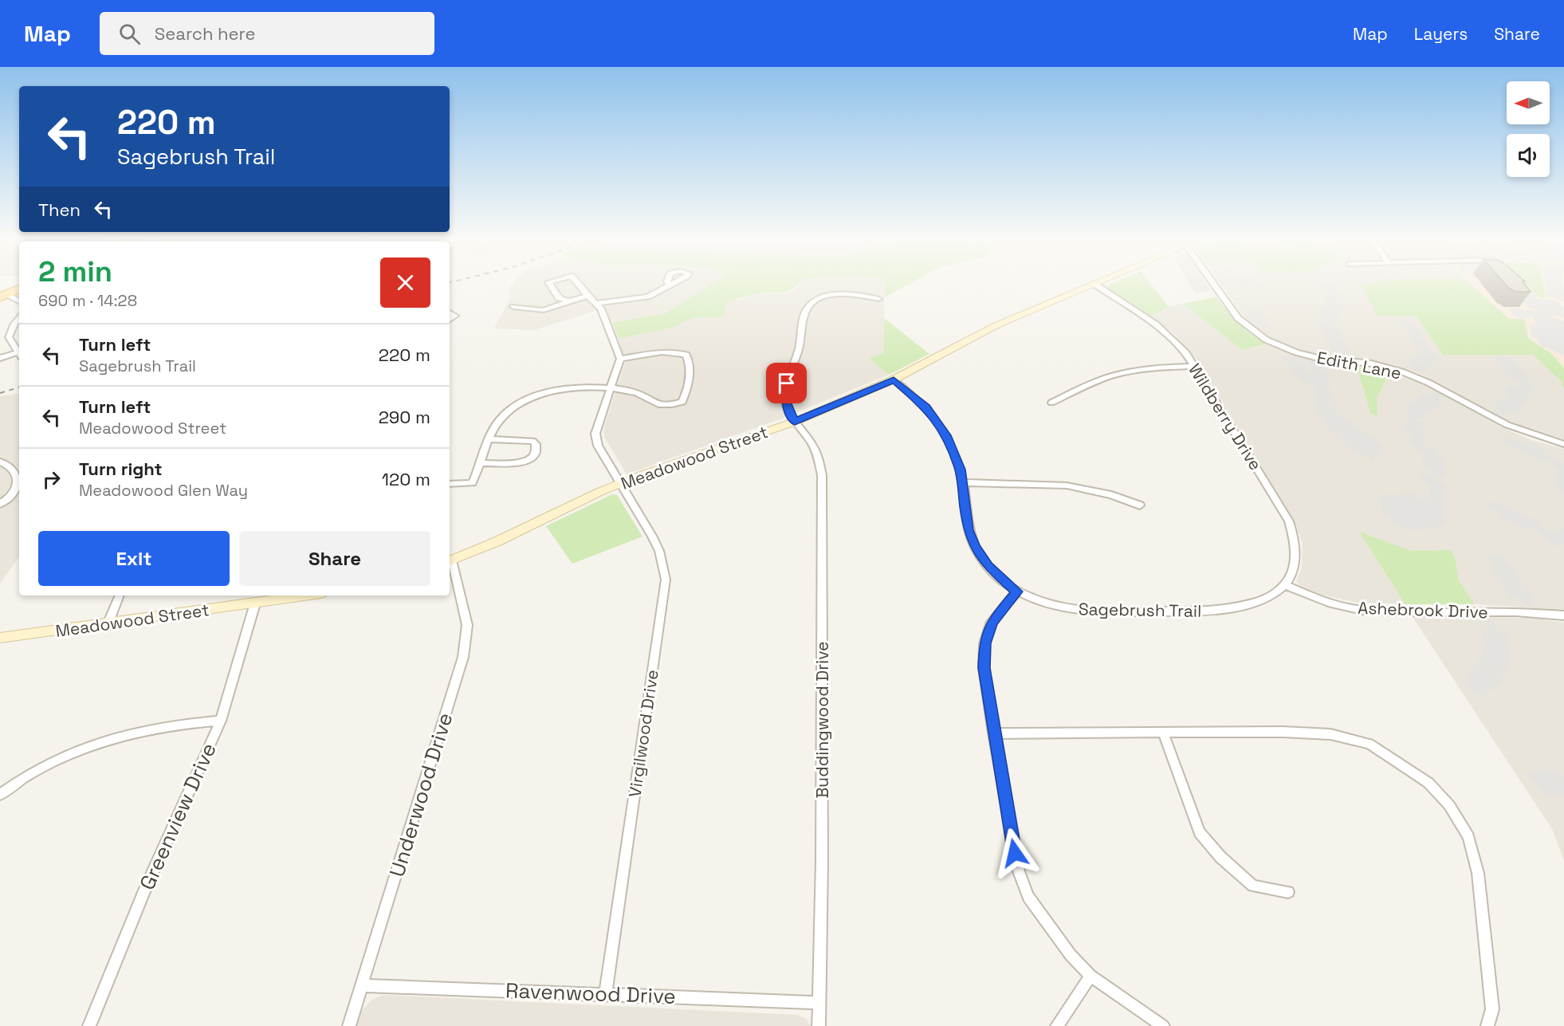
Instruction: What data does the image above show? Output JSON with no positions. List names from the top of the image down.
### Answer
{
  "streets": {
    "street": [
      "Edith Lane",
      "Wildberry Drive",
      "Meadowood Street",
      "Sagebrush Trail",
      "Ashebrook Drive",
      "Buddingwood Drive",
      "Virgilwood Drive",
      "Underwood Drive",
      "Greenview Drive",
      "Ravenwood Drive"
    ]
  },
  "crossings": [
    ["Wildberry Drive", "Meadowood Street"],
    ["Wildberry Drive", "Sagebrush Trail"],
    ["Wildberry Drive", "Ashebrook Drive"],
    ["Meadowood Street", "Sagebrush Trail"],
    ["Meadowood Street", "Buddingwood Drive"],
    ["Meadowood Street", "Virgilwood Drive"],
    ["Meadowood Street", "Underwood Drive"],
    ["Meadowood Street", "Greenview Drive"],
    ["Sagebrush Trail", "Ashebrook Drive"],
    ["Buddingwood Drive", "Ravenwood Drive"],
    ["Virgilwood Drive", "Ravenwood Drive"],
    ["Underwood Drive", "Ravenwood Drive"]
  ],
  "north": "left",
  "page": {
    "header": "Map",
    "search": "Search here",
    "nav": ["Map", "Layers", "Share"],
    "turn": ["220 m", "Sagebrush Trail"],
    "then": "Then",
    "heading": ["2 min", "690 m · 14:28"],
    "list": [
      {
        "name": "Turn left",
        "note": "Sagebrush Trail",
        "value": "220 m"
      },
      {
        "name": "Turn left",
        "note": "Meadowood Street",
        "value": "290 m"
      },
      {
        "name": "Turn right",
        "note": "Meadowood Glen Way",
        "value": "120 m"
      }
    ],
    "buttons": ["Exit", "Share"]
  }
}
